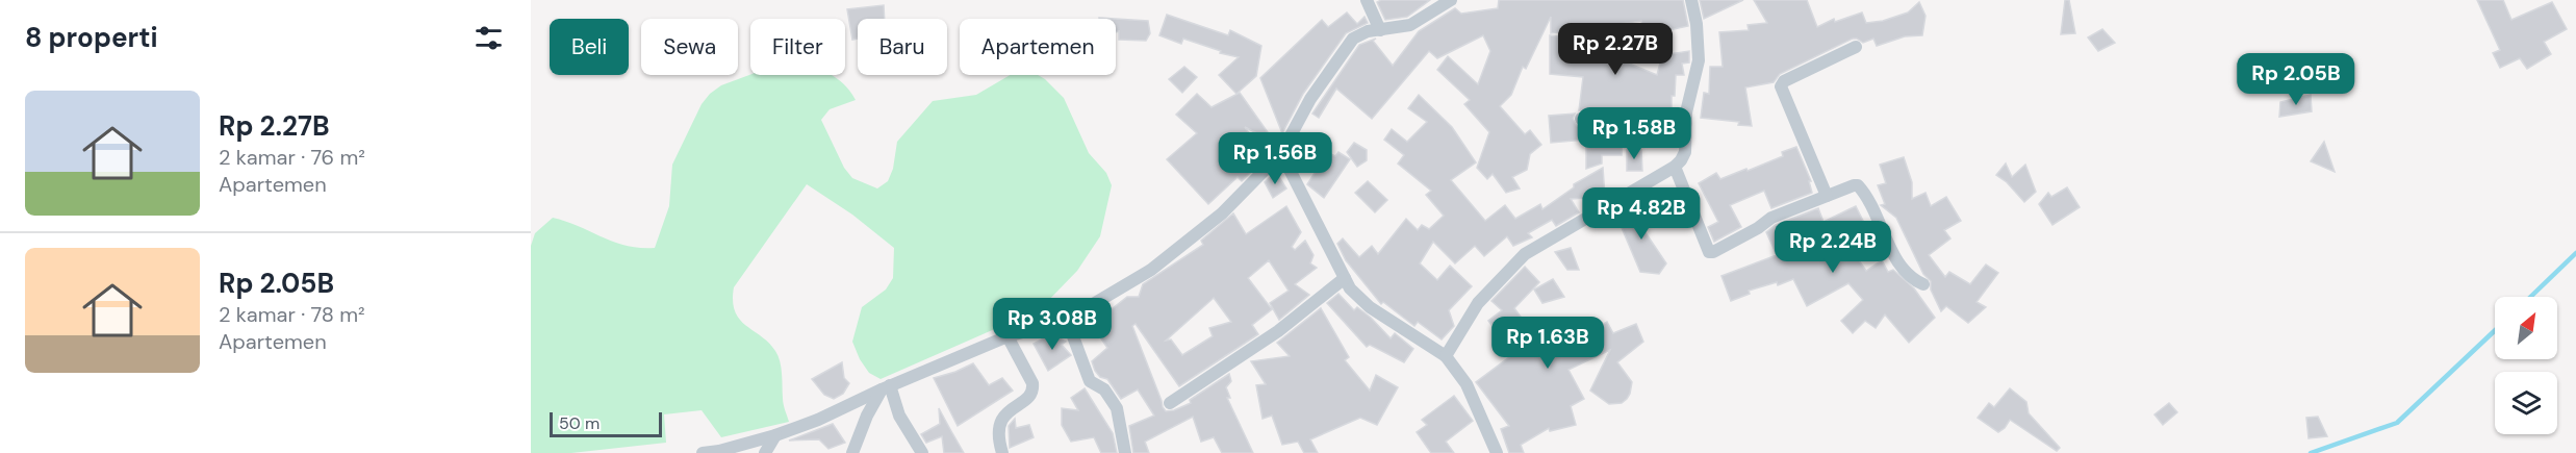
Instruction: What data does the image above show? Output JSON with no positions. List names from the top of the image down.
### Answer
{
  "scale_bar": "50 m",
  "north": "top right",
  "page": {
    "heading": "8 properti",
    "chip": [
      "Beli",
      "Sewa",
      "Filter",
      "Baru",
      "Apartemen"
    ],
    "price": [
      "Rp 2.27B",
      "Rp 2.05B",
      "Rp 1.58B",
      "Rp 1.56B",
      "Rp 4.82B",
      "Rp 2.24B",
      "Rp 3.08B",
      "Rp 1.63B"
    ],
    "list": [
      {
        "name": "Rp 2.27B",
        "note": "2 kamar · 76 m² · Apartemen"
      },
      {
        "name": "Rp 2.05B",
        "note": "2 kamar · 78 m² · Apartemen"
      }
    ],
    "scale": "50 m"
  }
}
